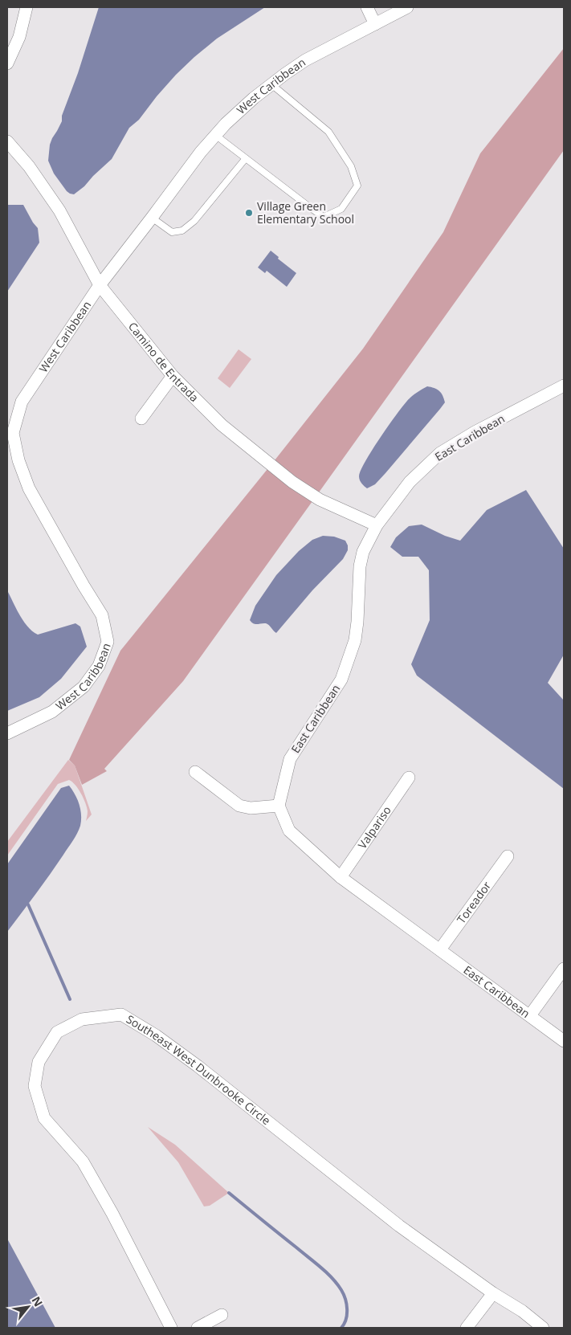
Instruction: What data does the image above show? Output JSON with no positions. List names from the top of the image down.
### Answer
{
  "streets": {
    "street": [
      "West Caribbean",
      "Camino de Entrada",
      "East Caribbean",
      "Valpariso",
      "Toreador",
      "Southeast West Dunbrooke Circle"
    ]
  },
  "crossings": [
    ["West Caribbean", "Camino de Entrada"],
    ["Camino de Entrada", "East Caribbean"],
    ["East Caribbean", "Valpariso"],
    ["East Caribbean", "Toreador"]
  ],
  "places": ["Village Green Elementary School"],
  "north": "top right"
}
